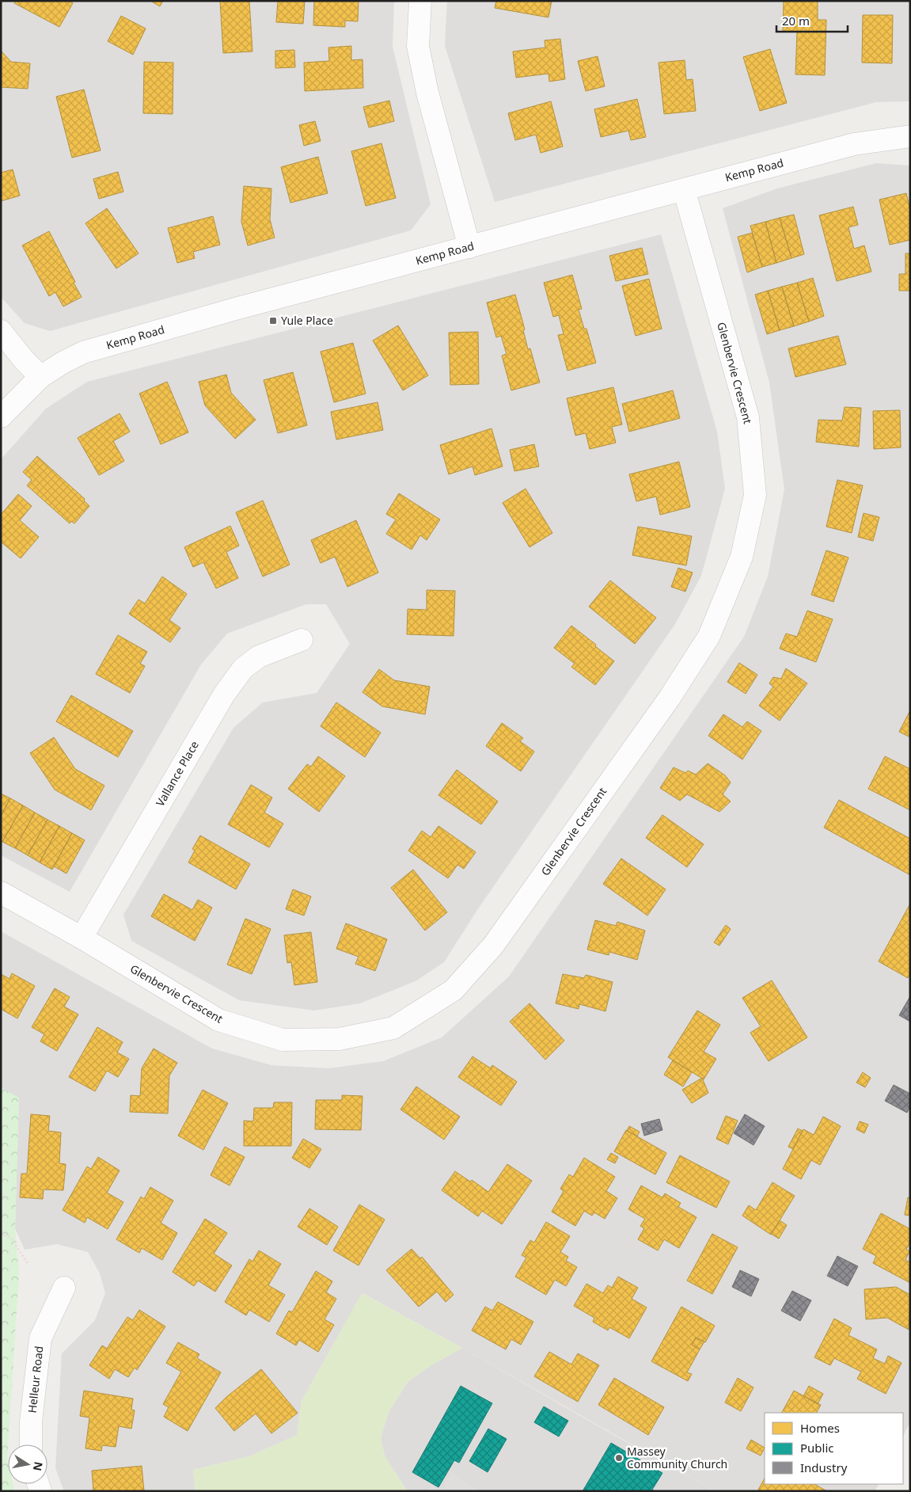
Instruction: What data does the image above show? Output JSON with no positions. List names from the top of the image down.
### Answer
{
  "streets": {
    "street": [
      "Kemp Road",
      "Glenbervie Crescent",
      "Vallance Place",
      "Helleur Road"
    ]
  },
  "crossings": [
    ["Kemp Road", "Glenbervie Crescent"],
    ["Glenbervie Crescent", "Vallance Place"]
  ],
  "places": {
    "transit": ["Yule Place"],
    "other": ["Massey Community Church"]
  },
  "legend": ["Homes", "Public", "Industry"],
  "scale_bar": "20 m",
  "north": "right"
}
